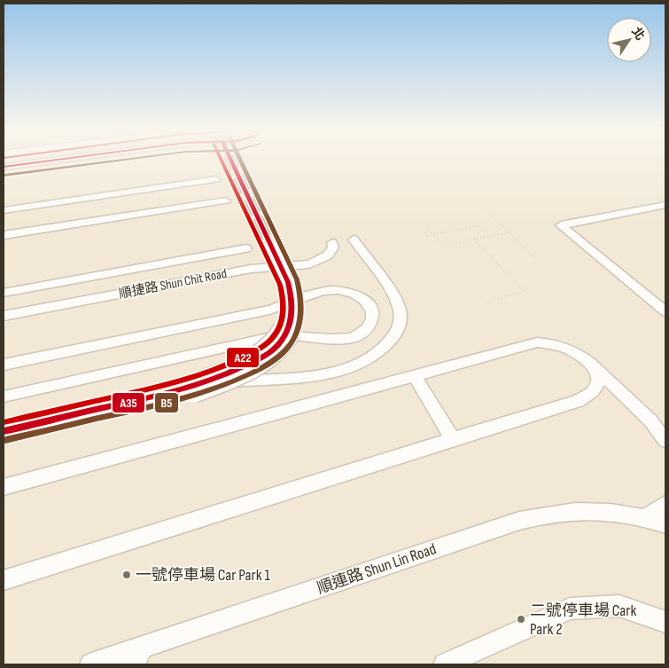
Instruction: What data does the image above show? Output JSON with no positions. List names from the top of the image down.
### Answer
{
  "streets": {
    "lane": ["順捷路 Shun Chit Road", "順連路 Shun Lin Road"]
  },
  "places": ["一號停車場 Car Park 1", "二號停車場 Cark Park 2"],
  "lines": ["transit line A35", "transit line B5", "transit line A22"],
  "north": "top right"
}
